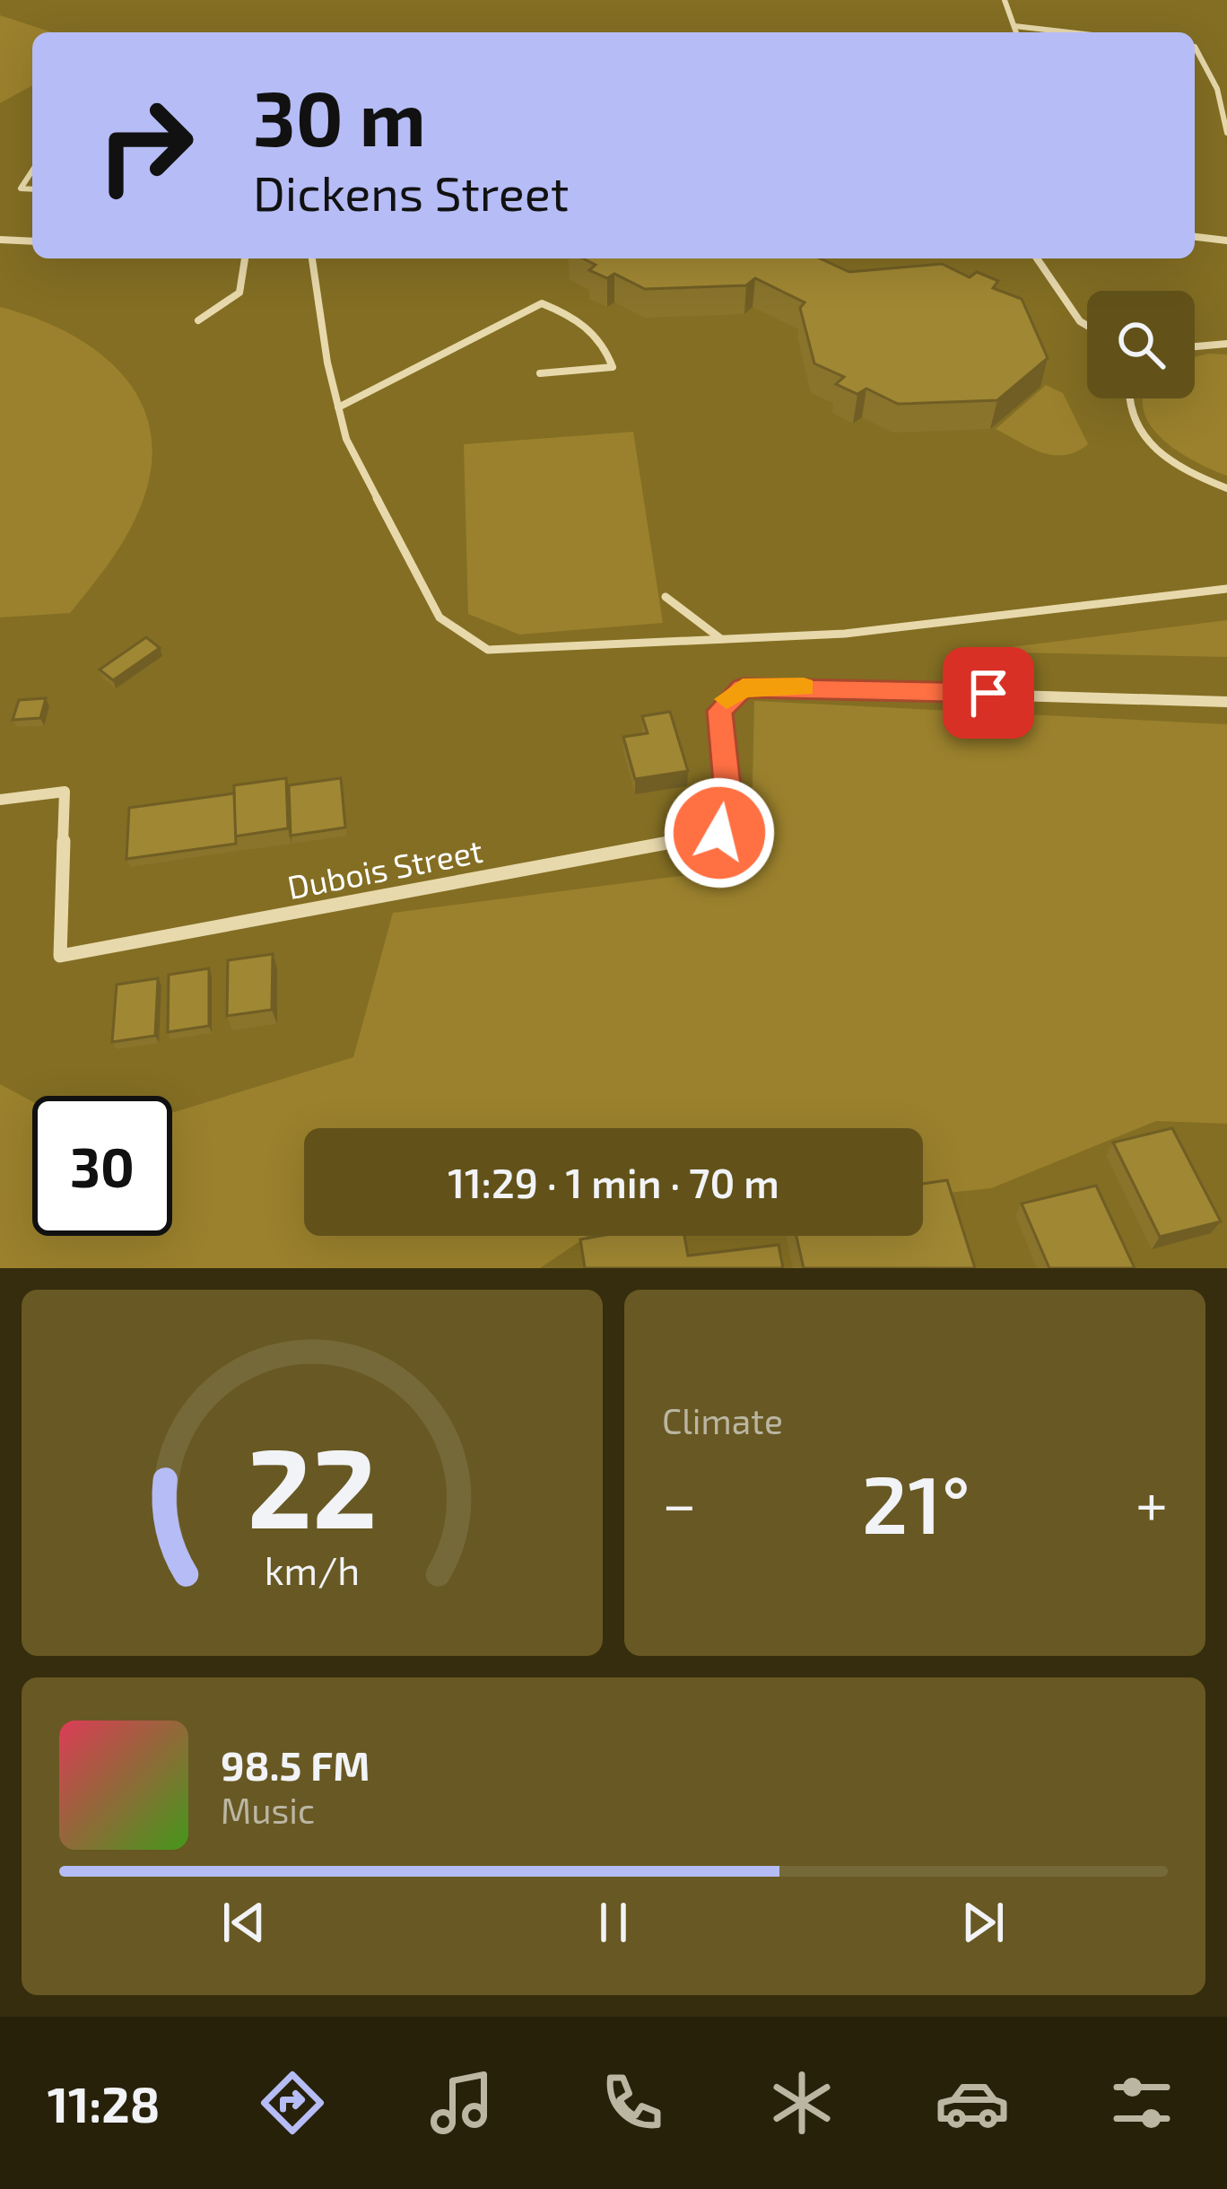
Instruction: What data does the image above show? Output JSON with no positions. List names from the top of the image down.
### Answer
{
  "streets": {
    "street": ["Dubois Street"]
  },
  "page": {
    "turn": ["30 m", "Dickens Street"],
    "limit": "30",
    "trip": "11:29 · 1 min · 70 m",
    "tile": "Climate",
    "heat": ["−", "21°", "+"],
    "song": ["98.5 FM", "Music"],
    "tabs": "11:28",
    "gauge": ["22", "km/h"]
  }
}
